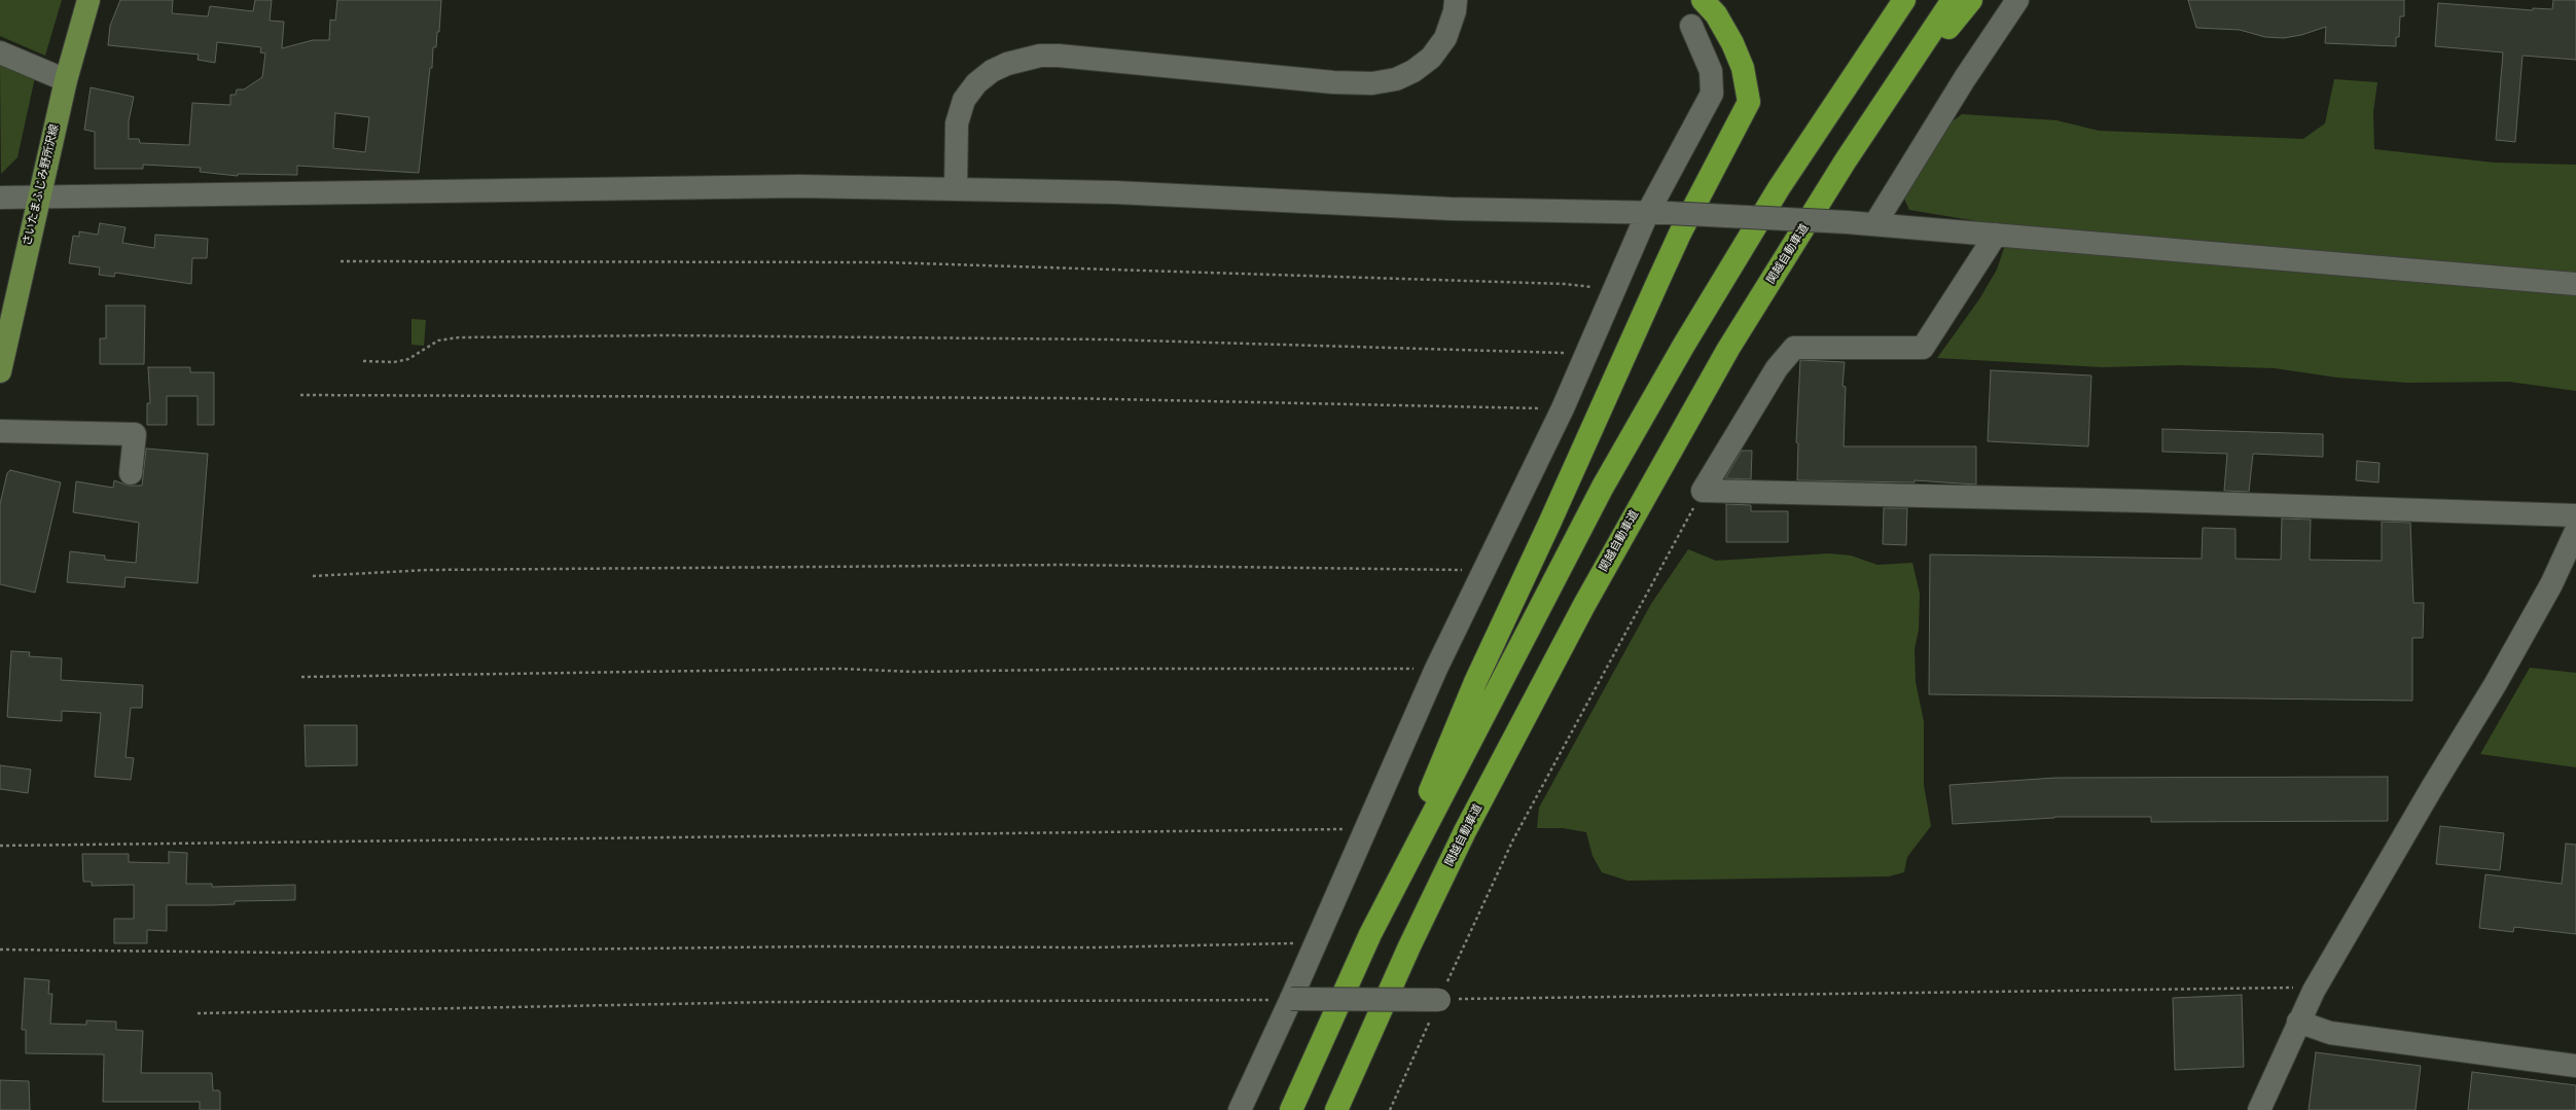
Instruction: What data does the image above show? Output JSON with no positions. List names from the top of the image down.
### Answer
{
  "streets": {
    "highway": ["関越自動車道"],
    "main road": ["さいたまふじみ野所沢線"]
  }
}
